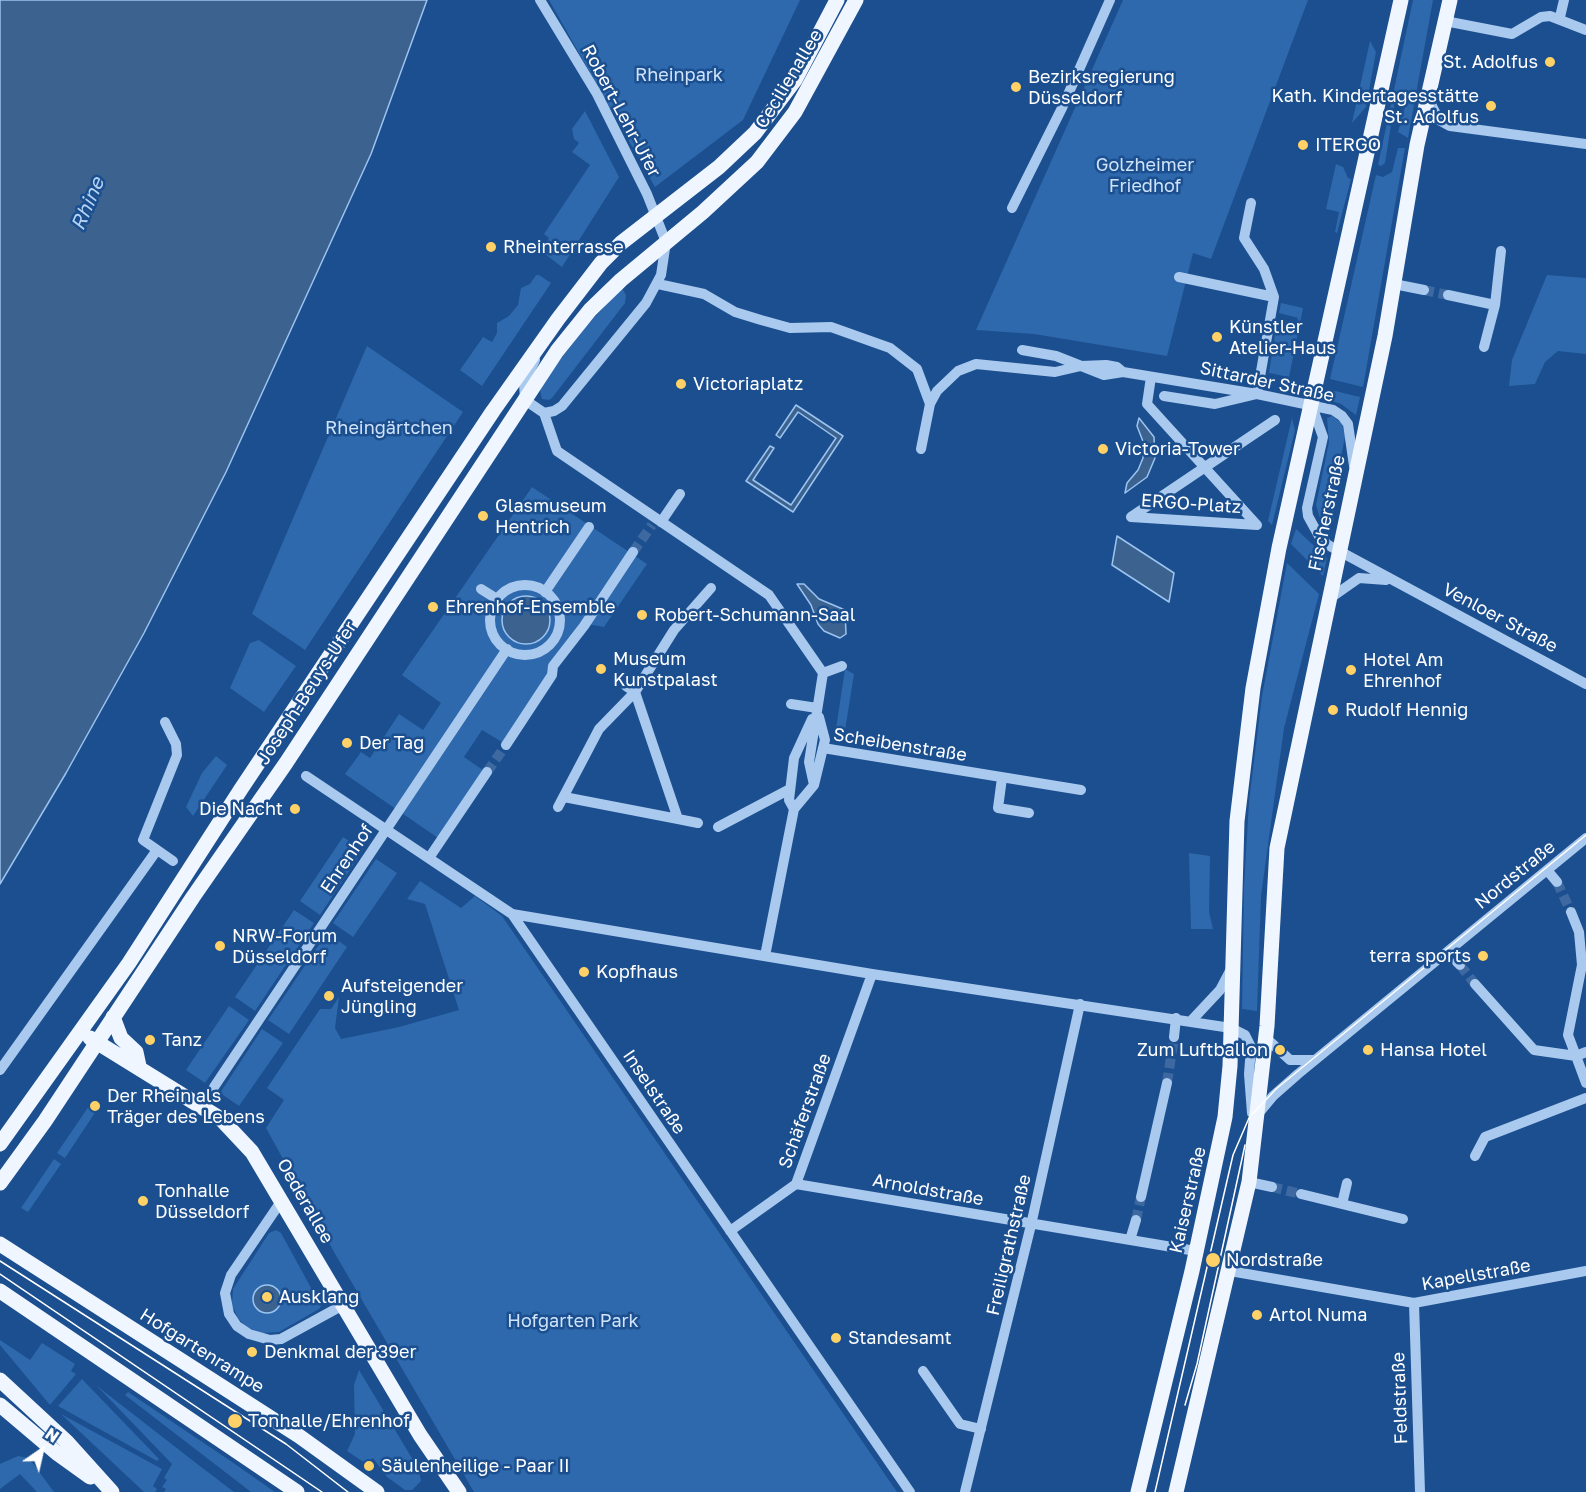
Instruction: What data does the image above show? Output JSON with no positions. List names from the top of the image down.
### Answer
{
  "streets": {
    "main road": [
      "Cecilienallee",
      "Fischerstraße",
      "Joseph-Beuys-Ufer",
      "Kaiserstraße",
      "Oederallee",
      "Hofgartenrampe"
    ],
    "street": [
      "Robert-Lehr-Ufer",
      "Sittarder Straße",
      "ERGO-Platz",
      "Venloer Straße",
      "Scheibenstraße",
      "Ehrenhof",
      "Nordstraße",
      "Inselstraße",
      "Schäferstraße",
      "Arnoldstraße",
      "Freiligrathstraße",
      "Kapellstraße",
      "Feldstraße"
    ]
  },
  "crossings": [
    ["Cecilienallee", "Robert-Lehr-Ufer"],
    ["Cecilienallee", "Joseph-Beuys-Ufer"],
    ["Robert-Lehr-Ufer", "Joseph-Beuys-Ufer"],
    ["Sittarder Straße", "ERGO-Platz"],
    ["Sittarder Straße", "Fischerstraße"],
    ["Sittarder Straße", "Venloer Straße"],
    ["Fischerstraße", "Venloer Straße"],
    ["Fischerstraße", "Kaiserstraße"],
    ["Joseph-Beuys-Ufer", "Oederallee"],
    ["Ehrenhof", "Inselstraße"],
    ["Inselstraße", "Schäferstraße"],
    ["Schäferstraße", "Arnoldstraße"],
    ["Arnoldstraße", "Kaiserstraße"],
    ["Arnoldstraße", "Freiligrathstraße"],
    ["Kapellstraße", "Feldstraße"]
  ],
  "water": ["Rhine"],
  "parks": [
    "Rheinpark",
    "Golzheimer Friedhof",
    "Rheingärtchen",
    "Hofgarten Park"
  ],
  "places": [
    "St. Adolfus",
    "Bezirksregierung Düsseldorf",
    "Kath. Kindertagesstätte St. Adolfus",
    "ITERGO",
    "Rheinterrasse",
    "Künstler Atelier-Haus",
    "Victoriaplatz",
    "Victoria-Tower",
    "Glasmuseum Hentrich",
    "Ehrenhof-Ensemble",
    "Robert-Schumann-Saal",
    "Museum Kunstpalast",
    "Hotel Am Ehrenhof",
    "Rudolf Hennig",
    "Der Tag",
    "Die Nacht",
    "NRW-Forum Düsseldorf",
    "terra sports",
    "Kopfhaus",
    "Aufsteigender Jüngling",
    "Tanz",
    "Zum Luftballon",
    "Hansa Hotel",
    "Der Rhein als Träger des Lebens",
    "Tonhalle Düsseldorf",
    "Nordstraße",
    "Ausklang",
    "Artol Numa",
    "Standesamt",
    "Denkmal der 39er",
    "Tonhalle/Ehrenhof",
    "Säulenheilige - Paar II"
  ],
  "north": "top right"
}
